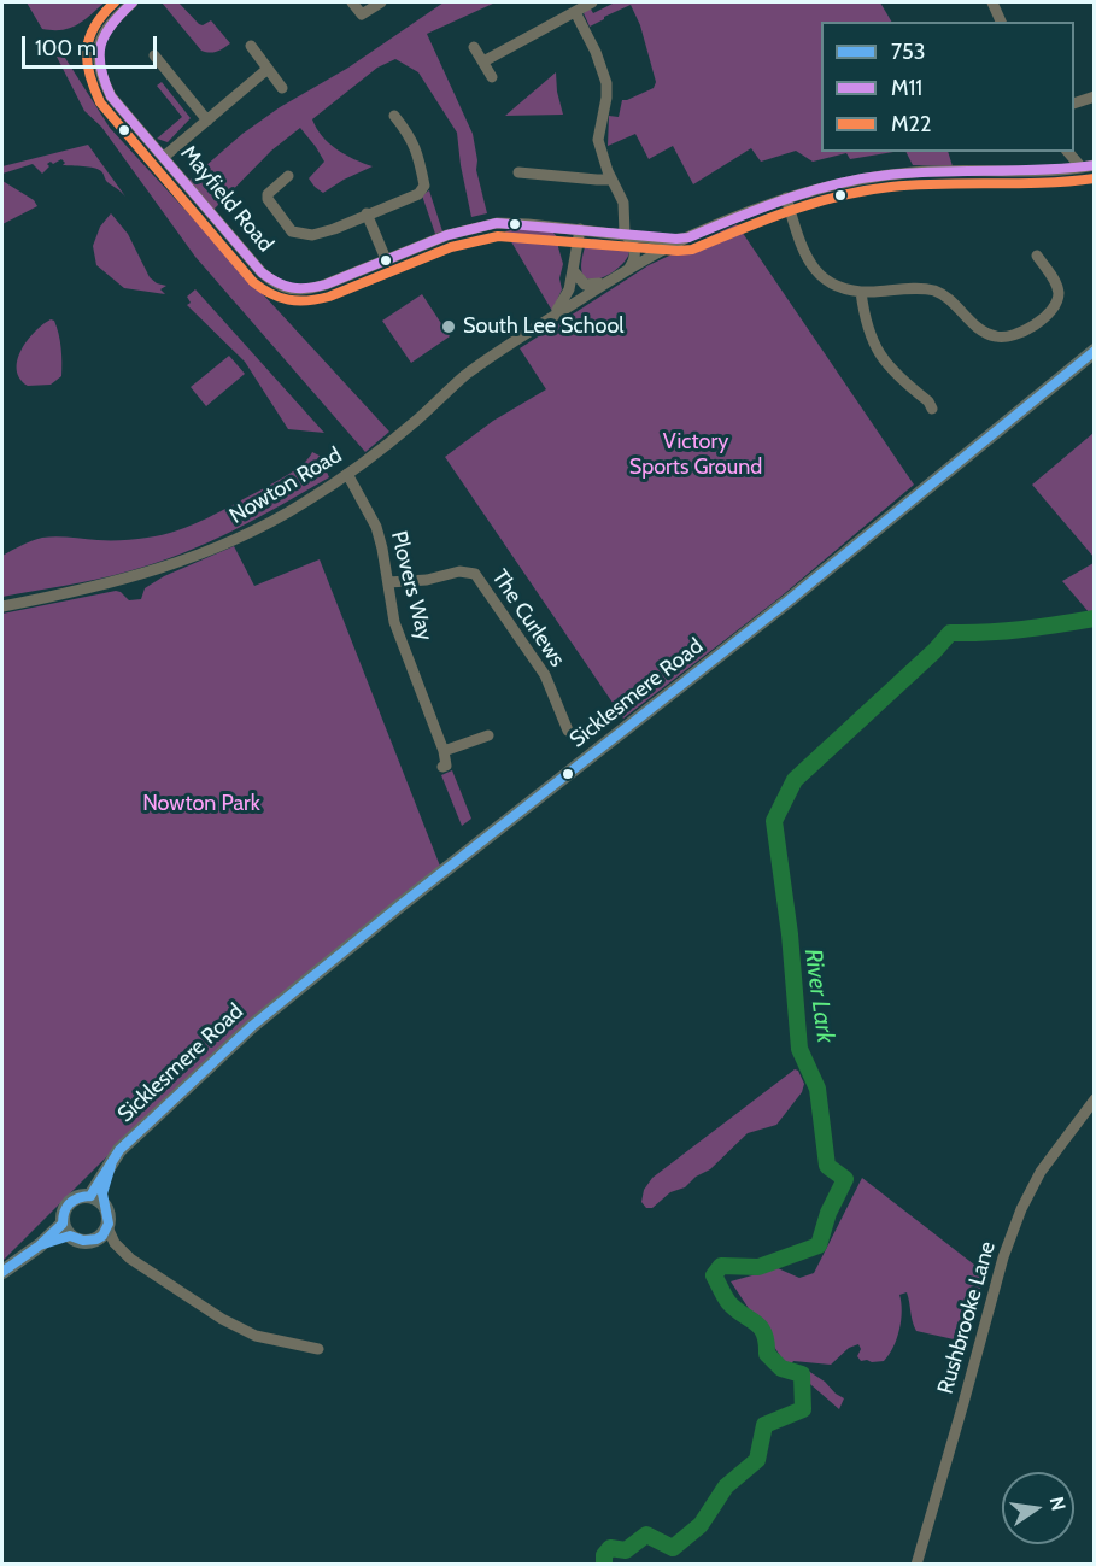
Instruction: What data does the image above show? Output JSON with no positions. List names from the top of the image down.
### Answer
{
  "streets": {
    "highway": ["Sicklesmere Road"],
    "street": [
      "Mayfield Road",
      "Nowton Road",
      "Plovers Way",
      "The Curlews",
      "Rushbrooke Lane"
    ]
  },
  "crossings": [
    ["Mayfield Road", "Nowton Road"],
    ["Nowton Road", "Plovers Way"],
    ["Plovers Way", "The Curlews"]
  ],
  "water": ["River Lark"],
  "parks": ["Victory Sports Ground", "Nowton Park"],
  "places": ["South Lee School"],
  "lines": ["transit line M11", "transit line M22", "transit line 753"],
  "legend": ["753", "M11", "M22"],
  "scale_bar": "100 m",
  "north": "right"
}
